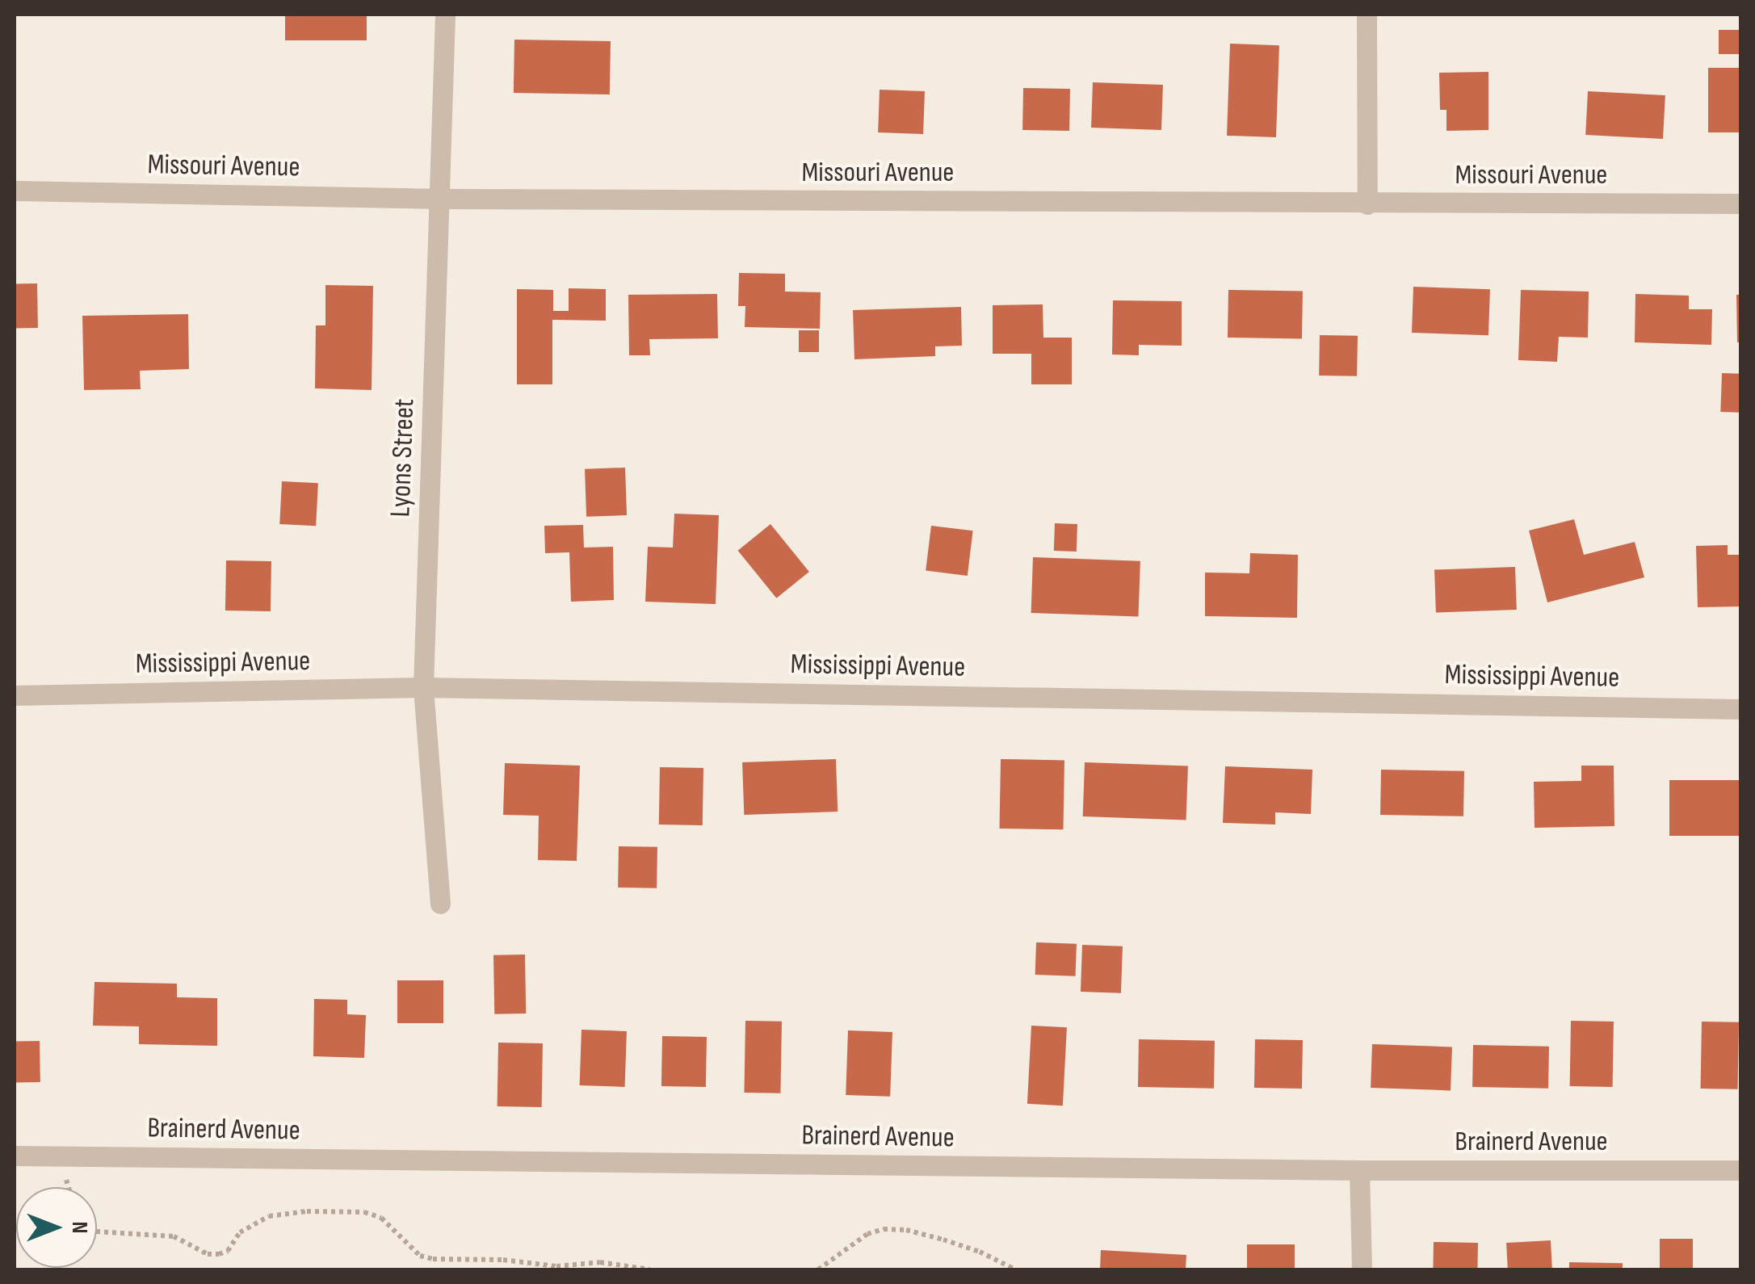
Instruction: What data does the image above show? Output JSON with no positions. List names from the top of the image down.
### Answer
{
  "streets": {
    "street": [
      "Missouri Avenue",
      "Lyons Street",
      "Mississippi Avenue",
      "Brainerd Avenue"
    ]
  },
  "crossings": [
    ["Missouri Avenue", "Lyons Street"],
    ["Lyons Street", "Mississippi Avenue"]
  ],
  "north": "right"
}
